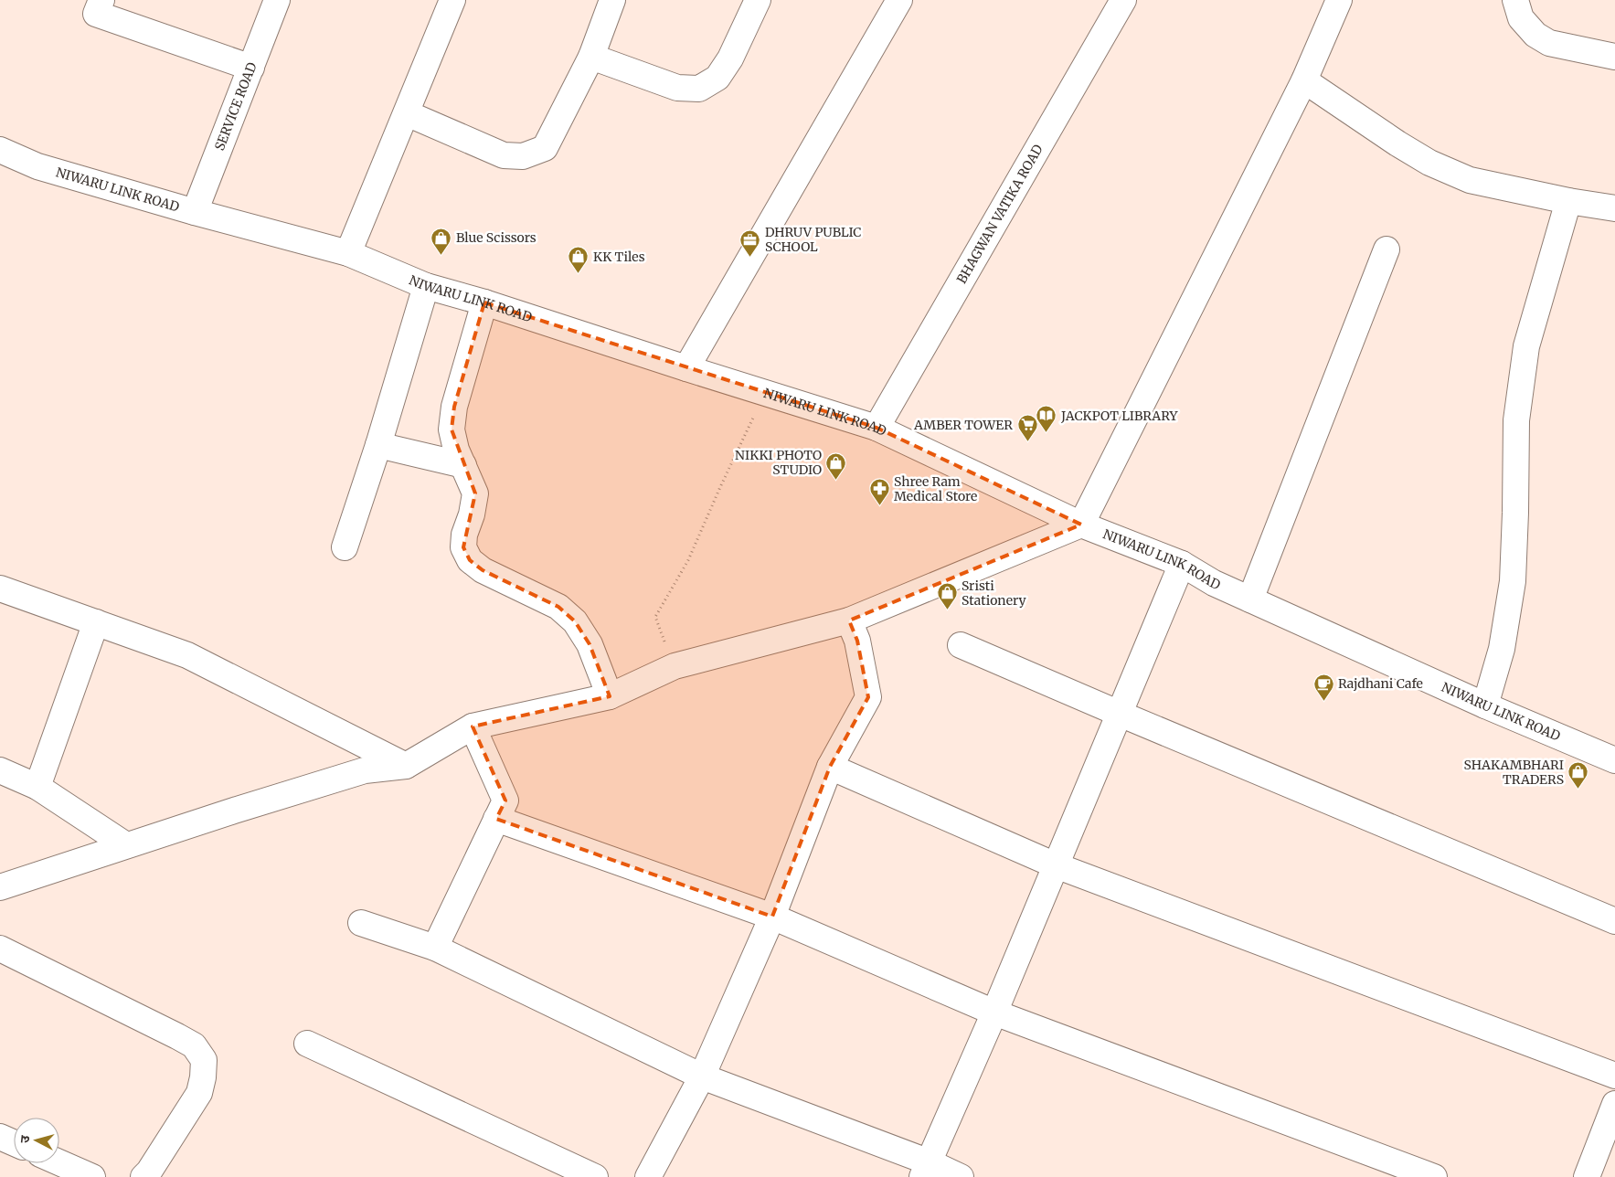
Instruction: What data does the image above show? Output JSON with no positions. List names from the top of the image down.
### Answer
{
  "streets": {
    "street": ["SERVICE ROAD", "NIWARU LINK ROAD", "BHAGWAN VATIKA ROAD"]
  },
  "crossings": [
    ["SERVICE ROAD", "NIWARU LINK ROAD"],
    ["NIWARU LINK ROAD", "BHAGWAN VATIKA ROAD"]
  ],
  "places": {
    "shop": [
      "Blue Scissors",
      "KK Tiles",
      "NIKKI PHOTO STUDIO",
      "Sristi Stationery",
      "SHAKAMBHARI TRADERS"
    ],
    "office": ["DHRUV PUBLIC SCHOOL"],
    "library": ["JACKPOT LIBRARY"],
    "supermarket": ["AMBER TOWER"],
    "pharmacy": ["Shree Ram Medical Store"],
    "cafe": ["Rajdhani Cafe"]
  },
  "north": "left"
}
